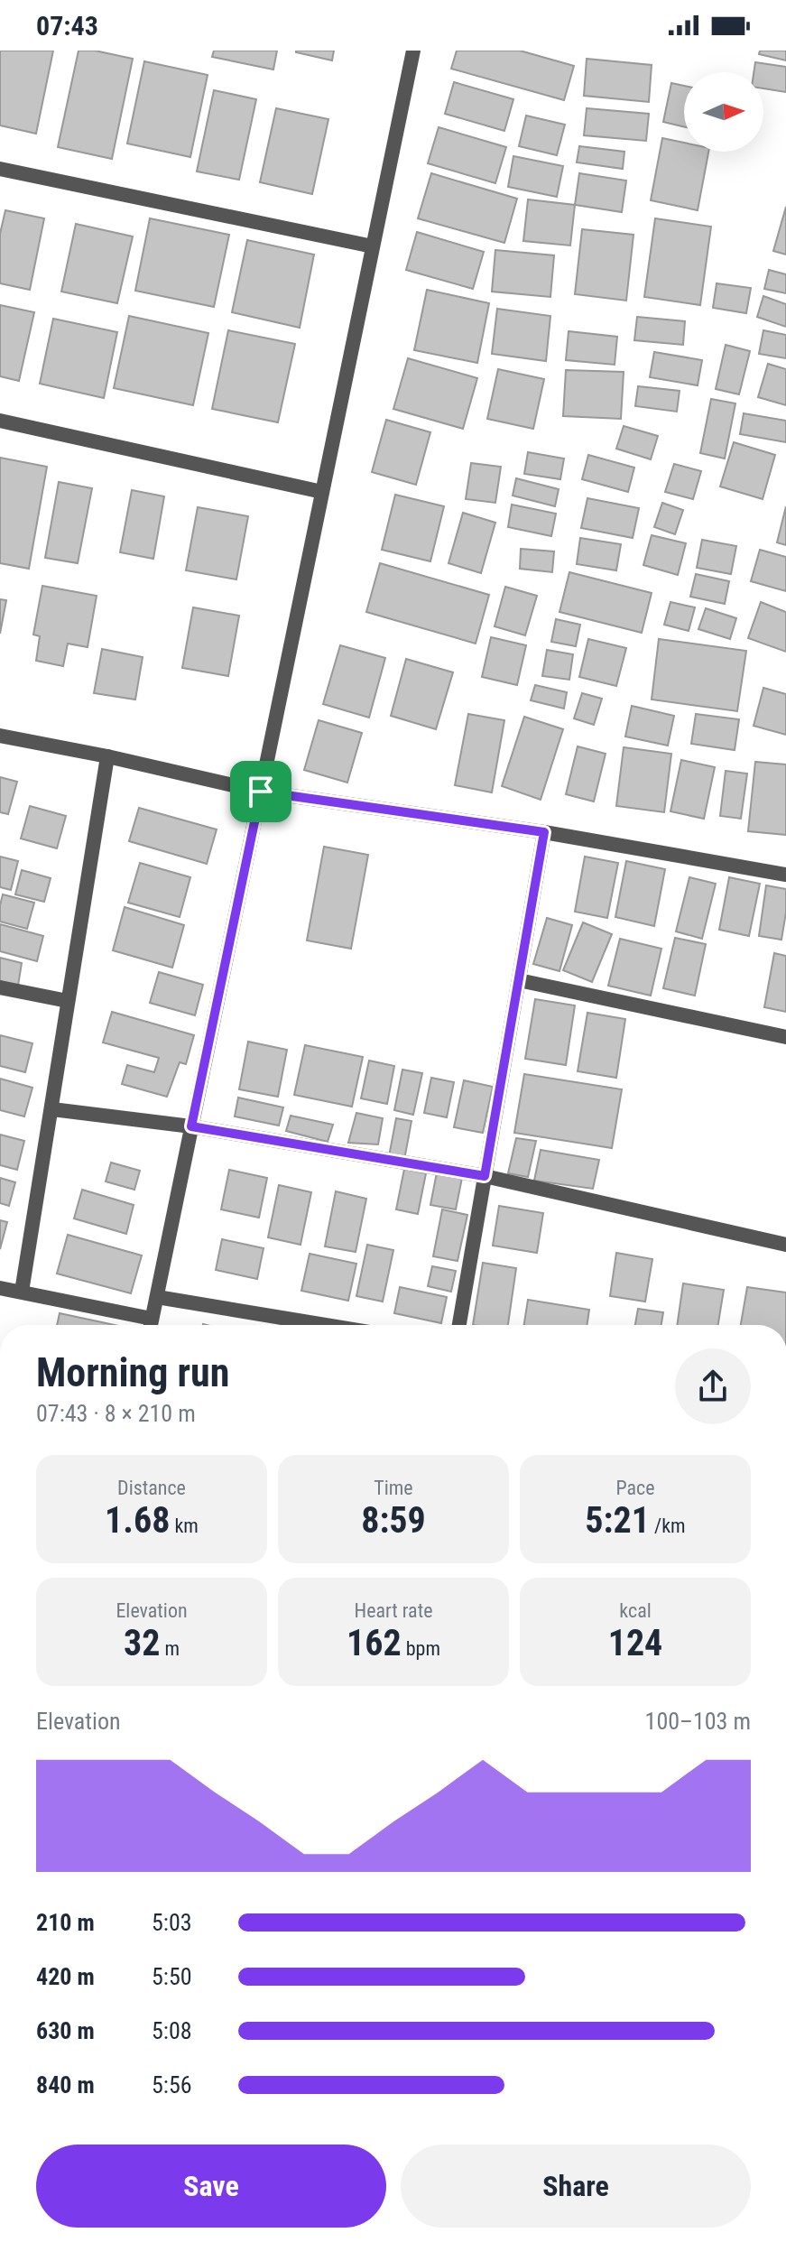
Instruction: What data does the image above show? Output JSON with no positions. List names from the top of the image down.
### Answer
{
  "north": "right",
  "page": {
    "status": "07:43",
    "heading": ["Morning run", "07:43 · 8 × 210 m"],
    "stats": [
      ["Distance", "1.68 km"],
      ["Time", "8:59"],
      ["Pace", "5:21 /km"],
      ["Elevation", "32 m"],
      ["Heart rate", "162 bpm"],
      ["kcal", "124"]
    ],
    "chart": ["Elevation", "100–103 m"],
    "list": [
      {
        "name": "210 m",
        "note": "5:03"
      },
      {
        "name": "420 m",
        "note": "5:50"
      },
      {
        "name": "630 m",
        "note": "5:08"
      },
      {
        "name": "840 m",
        "note": "5:56"
      }
    ],
    "buttons": ["Save", "Share"]
  }
}
